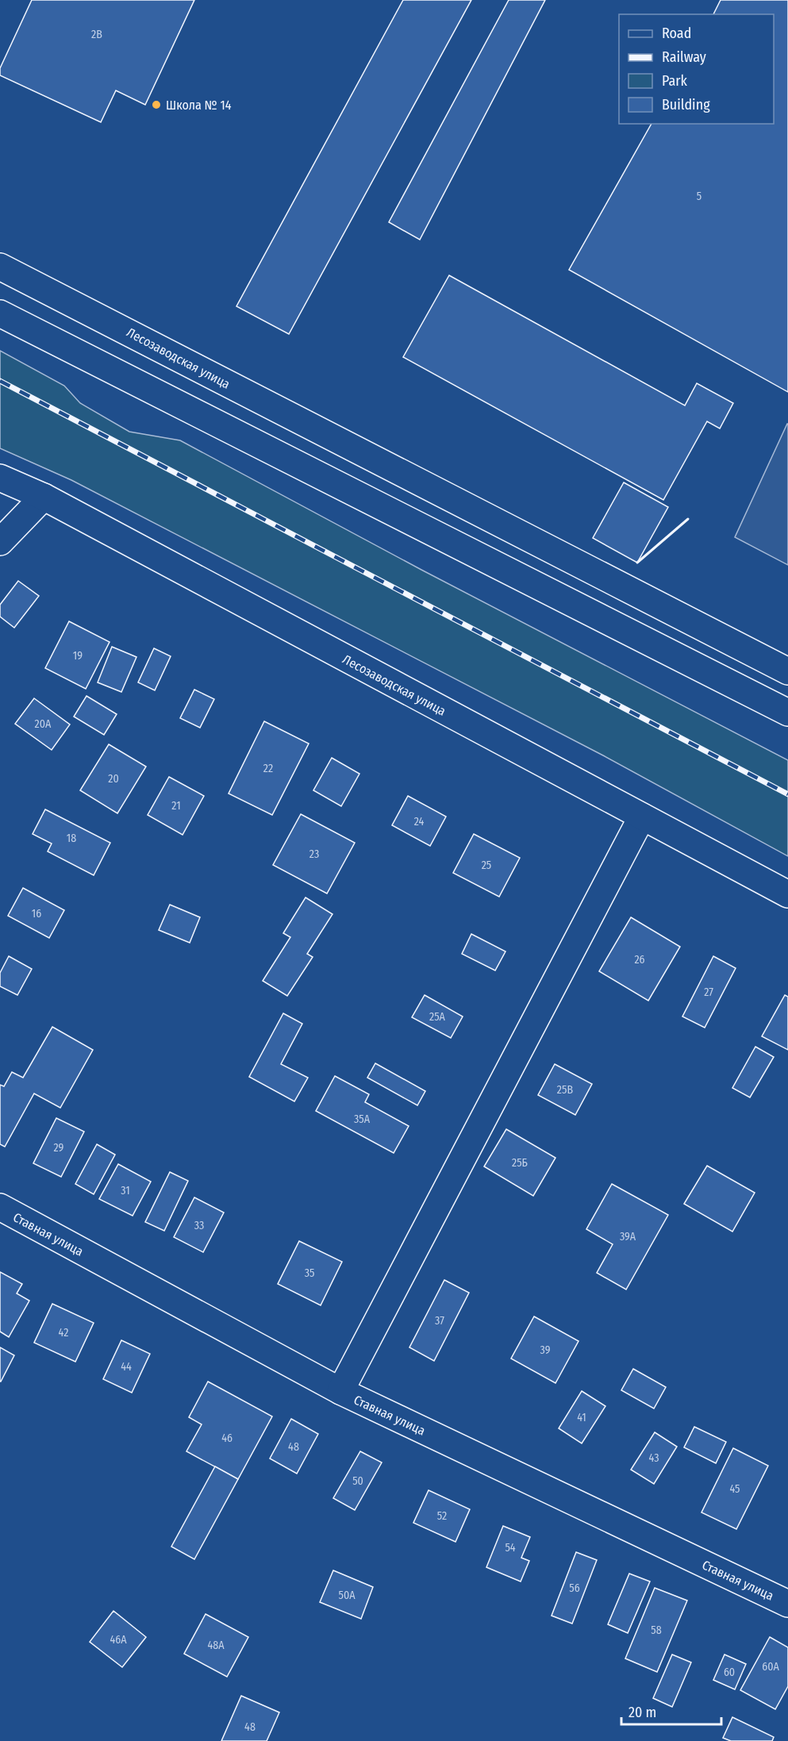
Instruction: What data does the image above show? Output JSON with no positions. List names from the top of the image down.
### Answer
{
  "streets": {
    "street": ["Лесозаводская улица", "Ставная улица"]
  },
  "places": ["Школа № 14"],
  "house_numbers": [
    "2В",
    "5",
    "19",
    "20А",
    "22",
    "20",
    "21",
    "24",
    "18",
    "23",
    "25",
    "16",
    "26",
    "27",
    "25А",
    "25В",
    "35А",
    "29",
    "25Б",
    "31",
    "33",
    "39А",
    "35",
    "37",
    "42",
    "39",
    "44",
    "41",
    "46",
    "48",
    "43",
    "50",
    "45",
    "52",
    "54",
    "56",
    "50А",
    "58",
    "46А",
    "48А",
    "60А",
    "60",
    "48"
  ],
  "legend": [
    "Road",
    "Railway",
    "Park",
    "Building"
  ],
  "scale_bar": "20 m"
}
